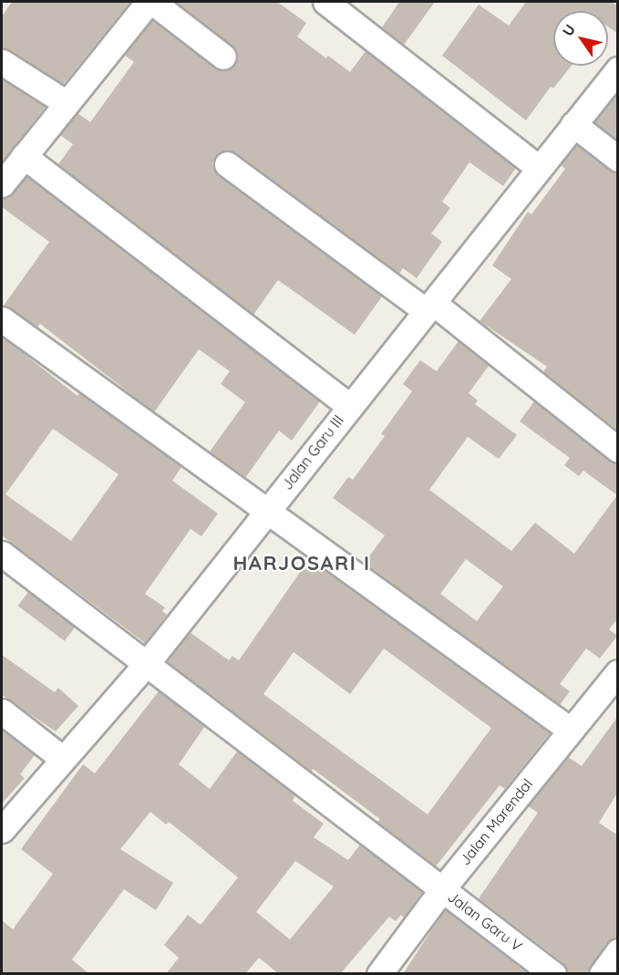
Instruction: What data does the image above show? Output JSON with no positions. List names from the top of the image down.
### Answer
{
  "streets": {
    "street": ["Jalan Garu III", "Jalan Marendal", "Jalan Garu V"]
  },
  "crossings": [
    ["Jalan Garu III", "Jalan Garu V"],
    ["Jalan Marendal", "Jalan Garu V"]
  ],
  "districts": ["HARJOSARI I"],
  "north": "top left"
}
